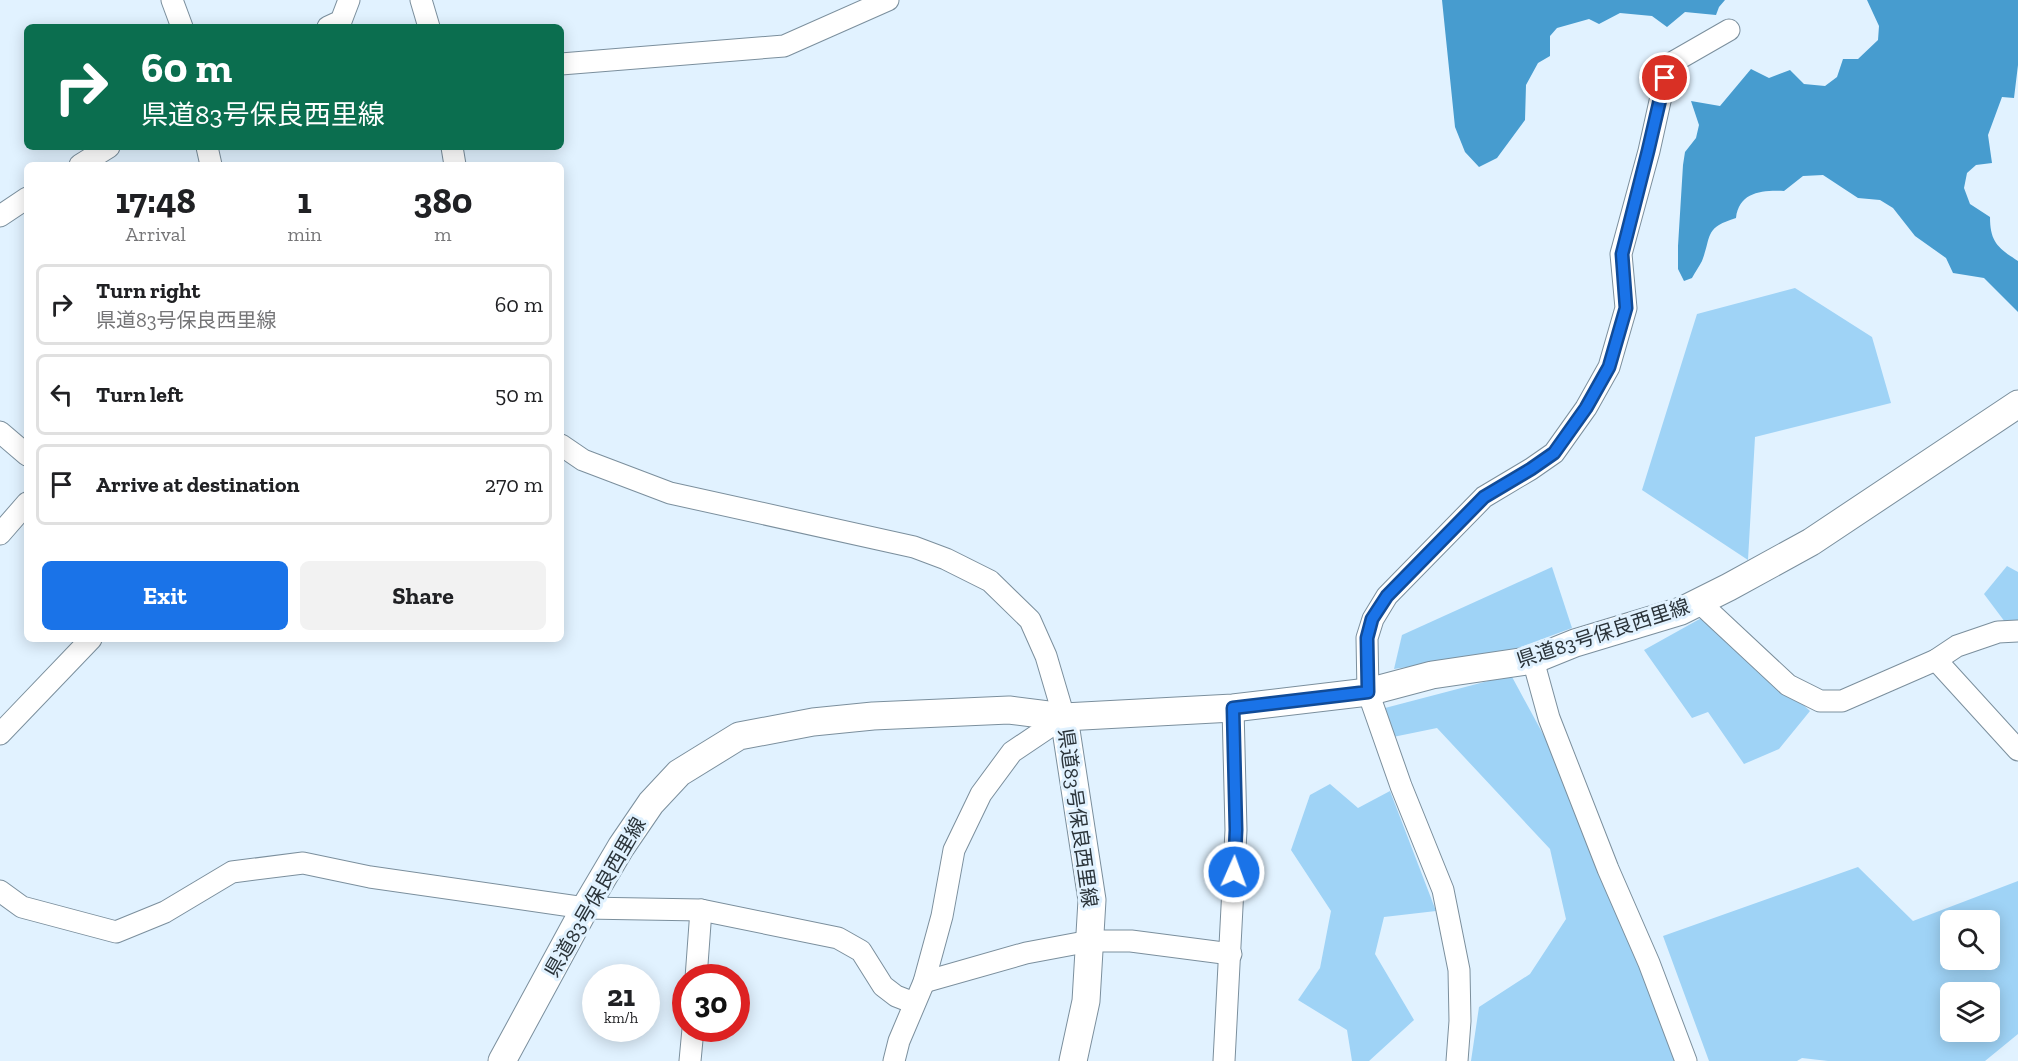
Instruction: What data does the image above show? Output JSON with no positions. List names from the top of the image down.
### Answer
{
  "streets": {
    "main road": ["県道83号保良西里線"]
  },
  "page": {
    "turn": ["60 m", "県道83号保良西里線"],
    "eta": [
      "17:48",
      "Arrival",
      "1",
      "min",
      "380",
      "m"
    ],
    "list": [
      {
        "name": "Turn right",
        "note": "県道83号保良西里線",
        "value": "60 m"
      },
      {
        "name": "Turn left",
        "value": "50 m"
      },
      {
        "name": "Arrive at destination",
        "value": "270 m"
      }
    ],
    "buttons": ["Exit", "Share"],
    "speed": "21 km/h",
    "limit": "30"
  }
}
